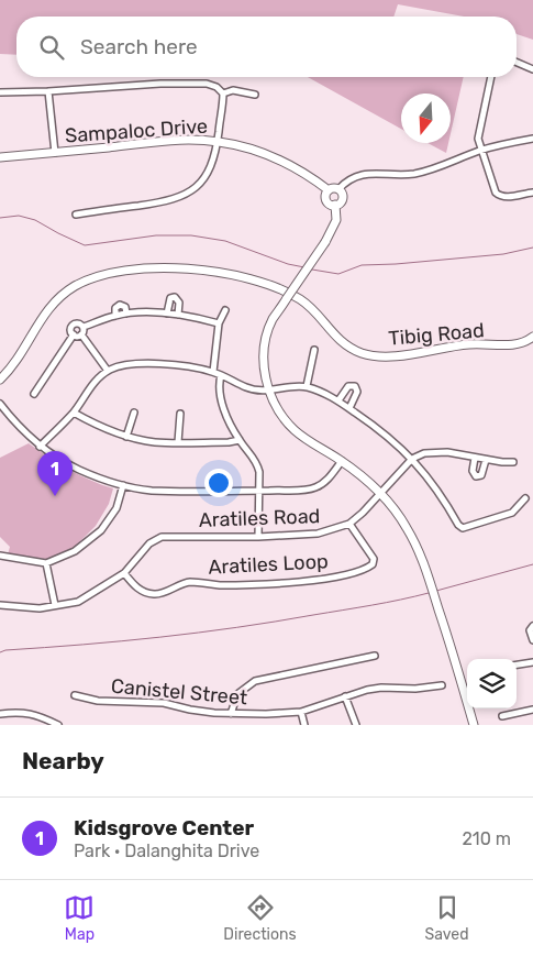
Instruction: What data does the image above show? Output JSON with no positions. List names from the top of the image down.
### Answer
{
  "streets": {
    "street": [
      "Sampaloc Drive",
      "Tibig Road",
      "Aratiles Road",
      "Aratiles Loop",
      "Canistel Street"
    ]
  },
  "crossings": [
    ["Aratiles Road", "Aratiles Loop"]
  ],
  "north": "bottom",
  "page": {
    "search": "Search here",
    "pins": "1",
    "heading": "Nearby",
    "list": [
      {
        "mark": "1",
        "name": "Kidsgrove Center",
        "note": "Park · Dalanghita Drive",
        "value": "210 m"
      }
    ],
    "nav": ["Map", "Directions", "Saved"]
  }
}
